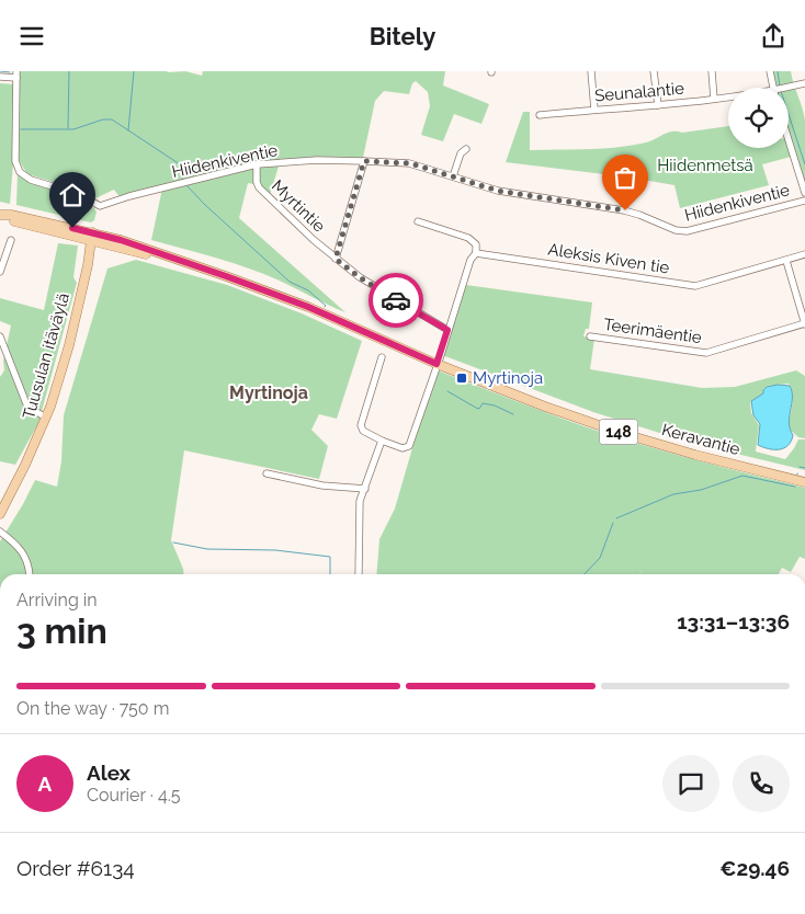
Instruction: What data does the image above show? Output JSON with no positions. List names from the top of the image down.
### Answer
{
  "streets": {
    "main road": ["Tuusulan itäväylä", "148", "Keravantie"],
    "street": [
      "Seunalantie",
      "Hiidenkiventie",
      "Myrtintie",
      "Aleksis Kiven tie",
      "Teerimäentie"
    ]
  },
  "crossings": [
    ["Hiidenkiventie", "Myrtintie"],
    ["Tuusulan itäväylä", "148"],
    ["148", "Keravantie"]
  ],
  "districts": ["Myrtinoja"],
  "parks": ["Hiidenmetsä"],
  "places": {
    "transit": ["Myrtinoja"]
  },
  "page": {
    "header": "Bitely",
    "heading": ["3 min", "Arriving in", "13:31–13:36"],
    "panel": [
      "Alex",
      "Courier · 4.5",
      "Order #6134",
      "€29.46"
    ],
    "bar": "On the way · 750 m",
    "round": "A"
  }
}
